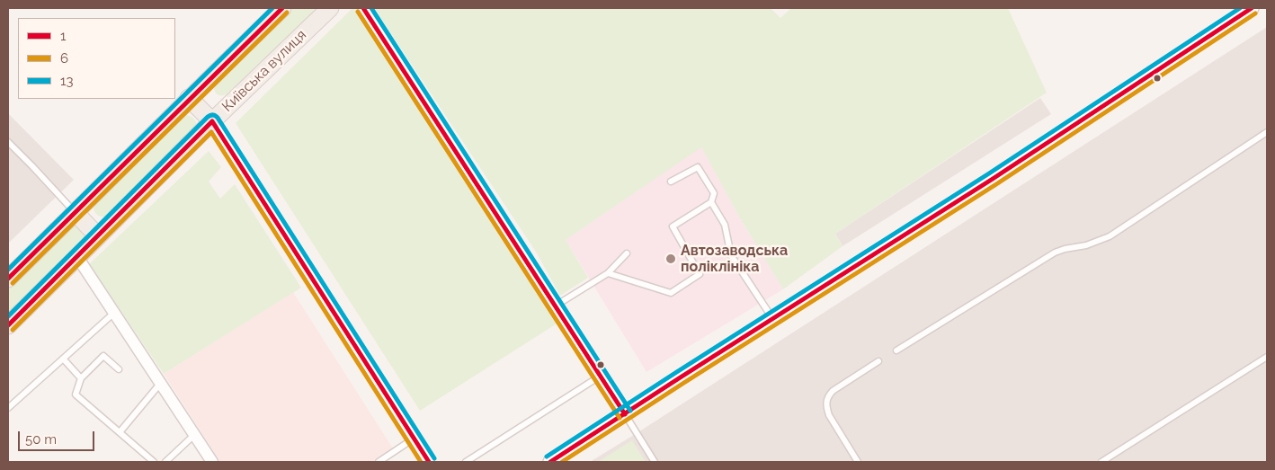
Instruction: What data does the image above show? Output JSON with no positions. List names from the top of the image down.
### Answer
{
  "streets": {
    "main road": ["Київська вулиця"]
  },
  "places": ["Автозаводська поліклініка"],
  "lines": ["transit line 1", "transit line 13", "transit line 6"],
  "legend": ["1", "6", "13"],
  "scale_bar": "50 m"
}
